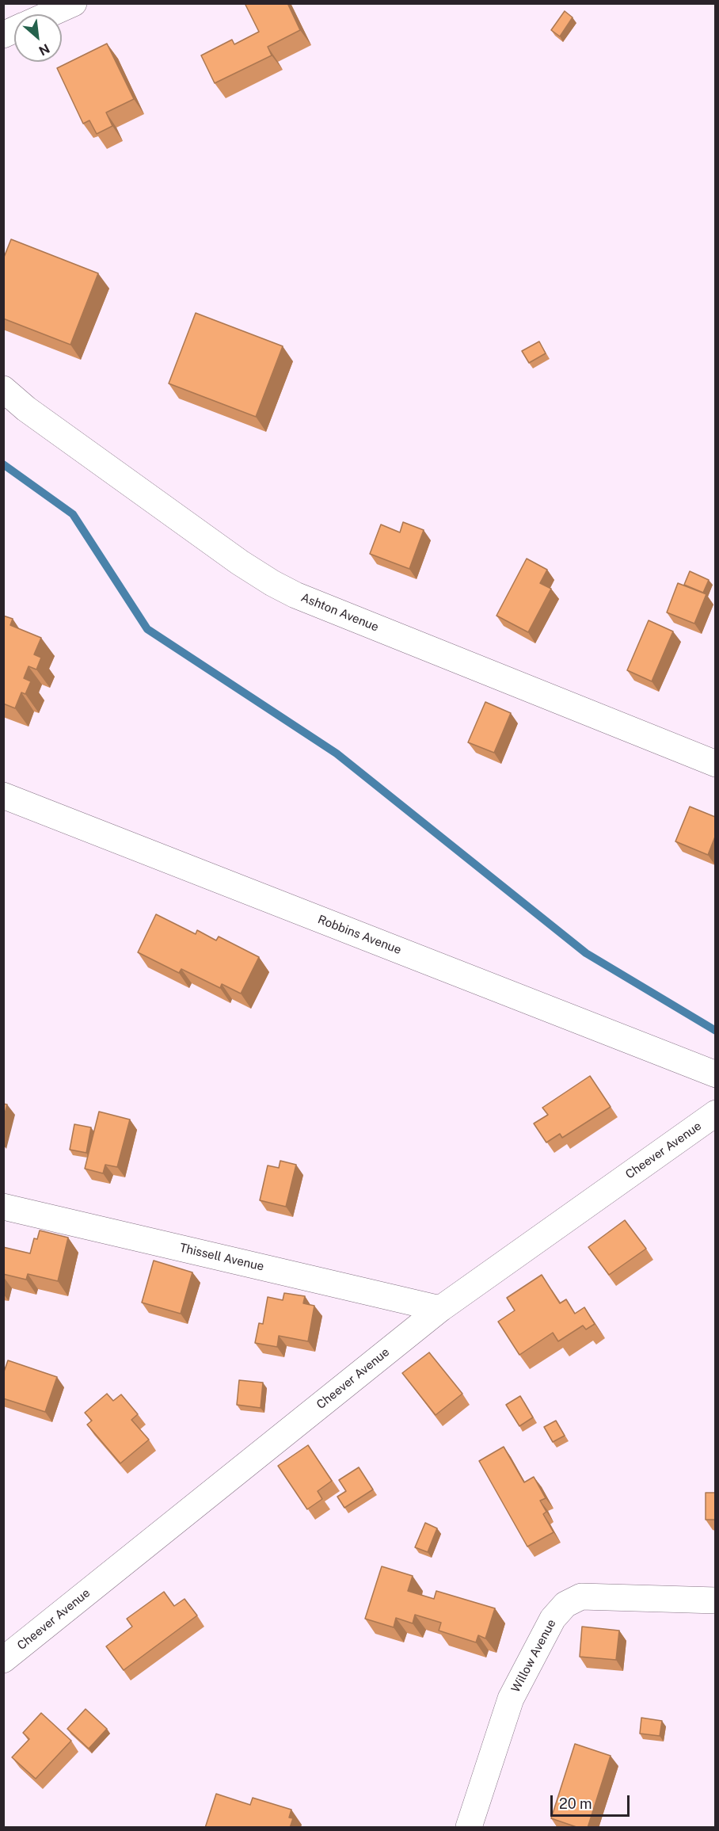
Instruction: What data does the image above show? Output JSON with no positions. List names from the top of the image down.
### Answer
{
  "streets": {
    "street": [
      "Ashton Avenue",
      "Robbins Avenue",
      "Cheever Avenue",
      "Thissell Avenue",
      "Willow Avenue"
    ]
  },
  "crossings": [
    ["Cheever Avenue", "Thissell Avenue"]
  ],
  "scale_bar": "20 m",
  "north": "bottom right"
}
